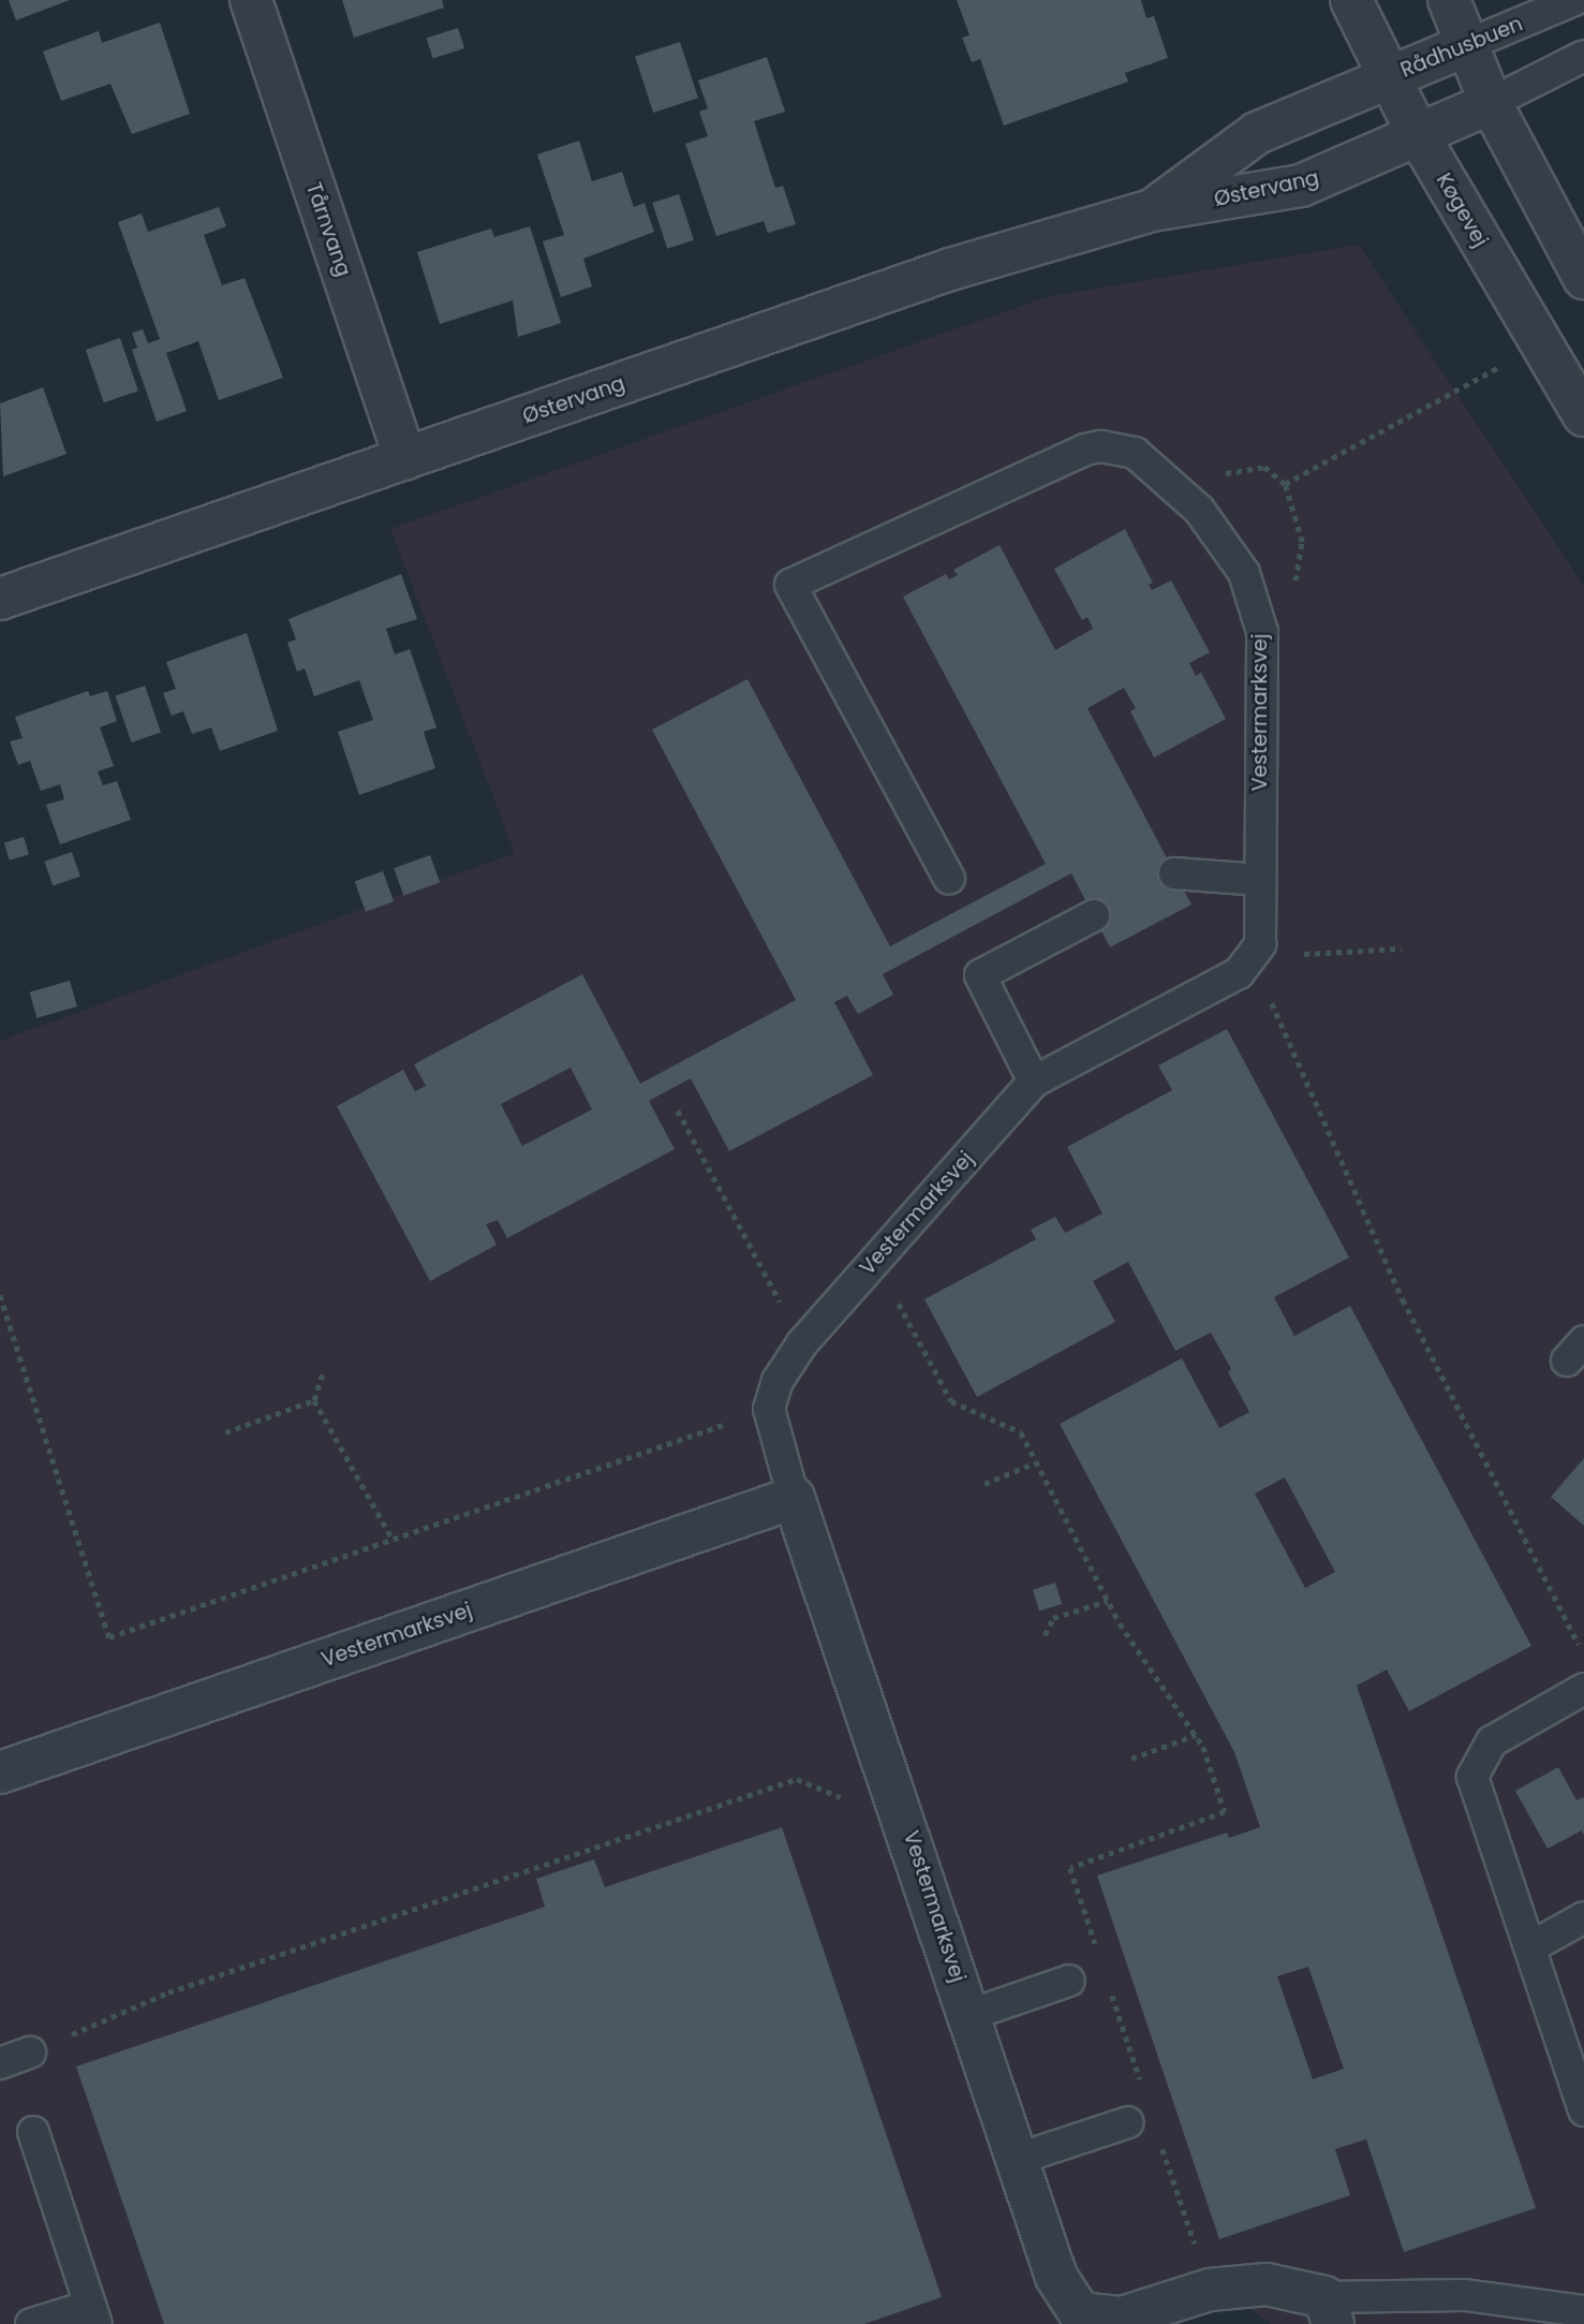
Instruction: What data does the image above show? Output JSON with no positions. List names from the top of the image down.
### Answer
{
  "streets": {
    "street": [
      "Rådhusbuen",
      "Østervang",
      "Køgevej",
      "Tårnvang",
      "Vestermarksvej"
    ]
  },
  "crossings": [
    ["Rådhusbuen", "Østervang"],
    ["Rådhusbuen", "Køgevej"],
    ["Østervang", "Køgevej"],
    ["Østervang", "Tårnvang"]
  ]
}
